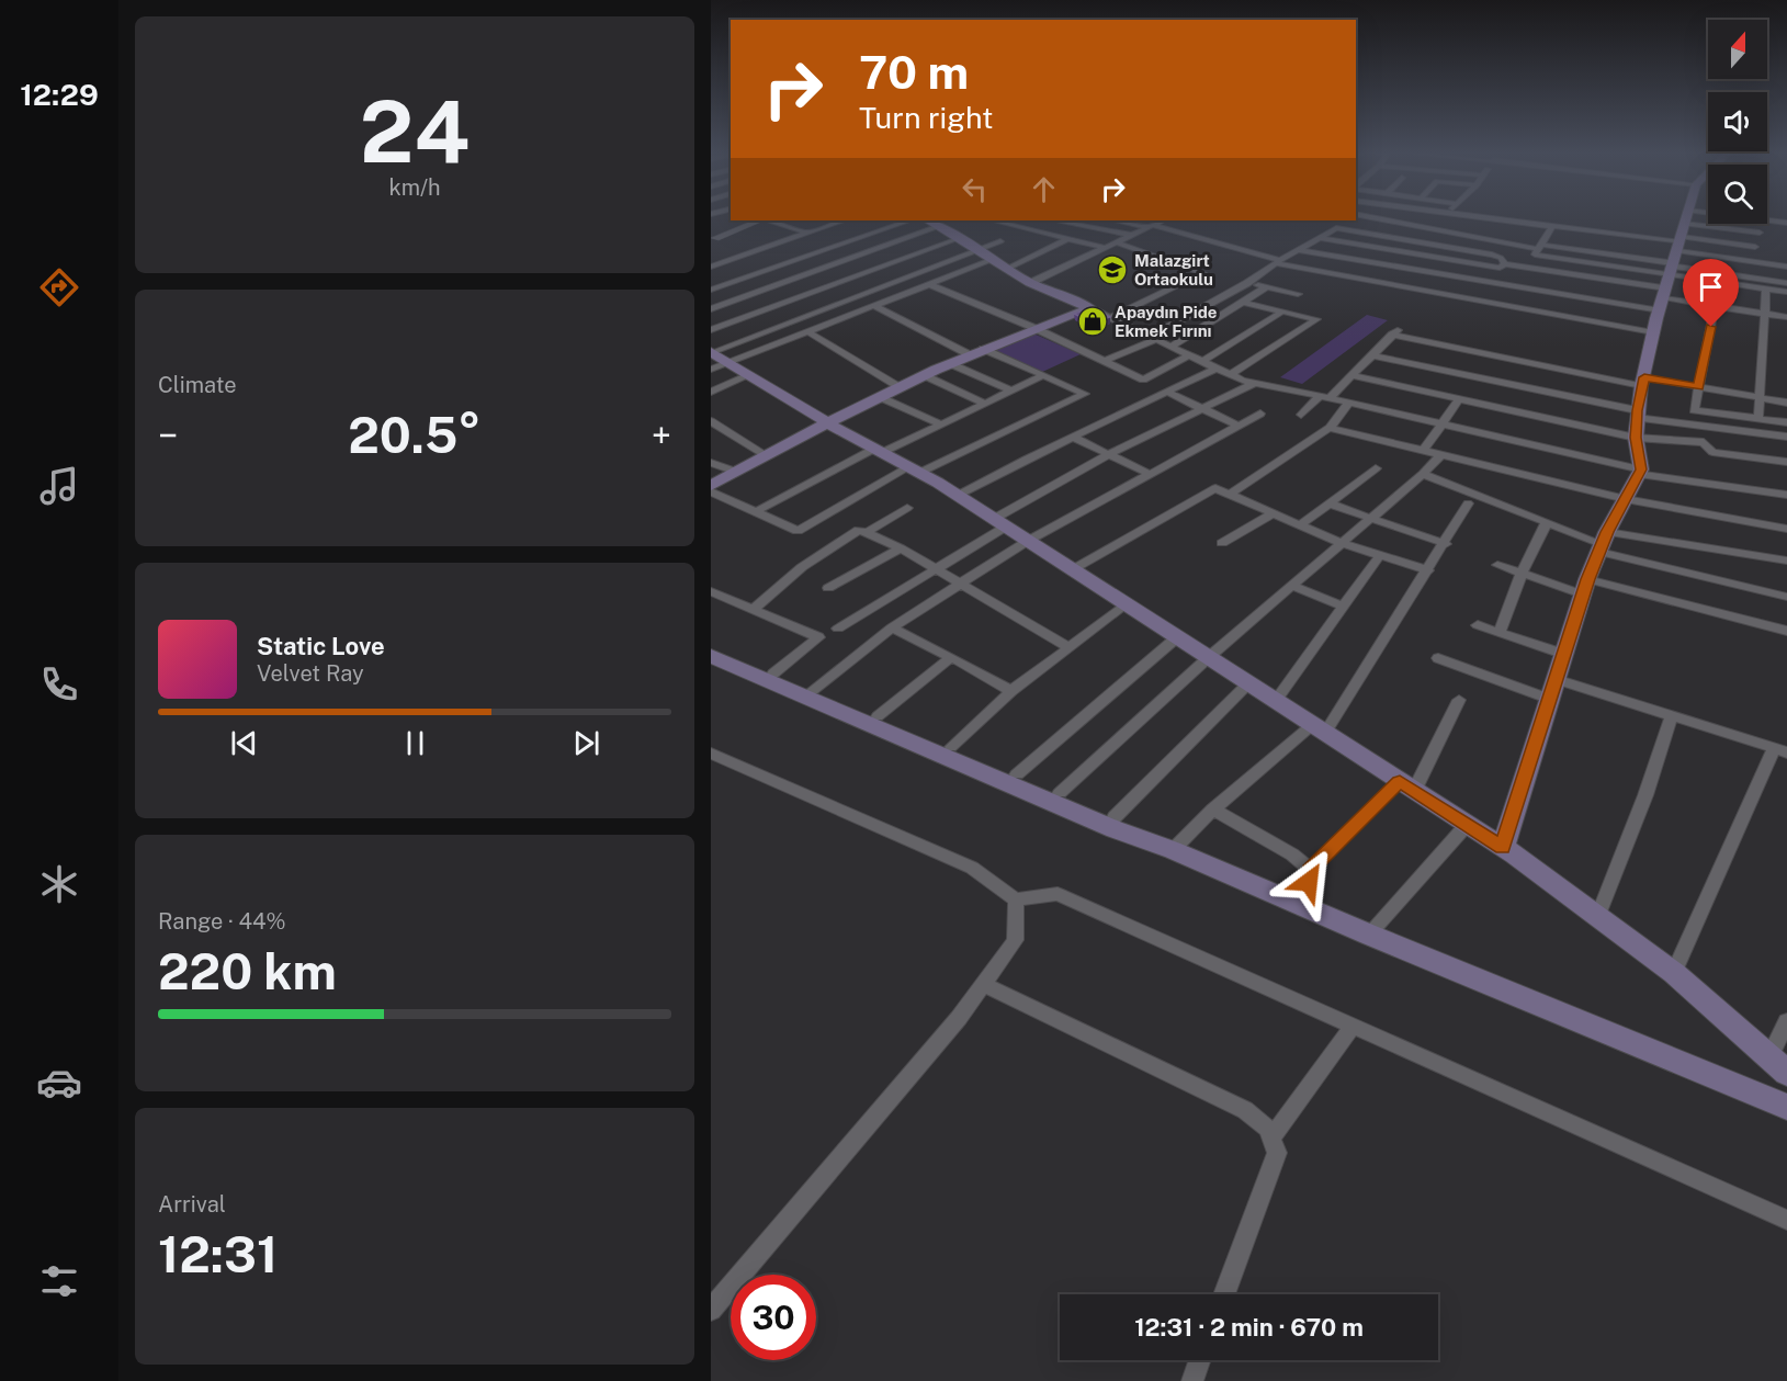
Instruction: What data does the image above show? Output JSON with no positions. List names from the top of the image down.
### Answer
{
  "places": {
    "school or university": ["Malazgirt Ortaokulu"],
    "shop": ["Apaydın Pide Ekmek Fırını"]
  },
  "north": "top",
  "page": {
    "tabs": "12:29",
    "tile": [
      ["24", "km/h"],
      "Climate",
      ["Range · 44%", "220 km"],
      ["Arrival", "12:31"]
    ],
    "turn": ["70 m", "Turn right"],
    "heat": ["−", "20.5°", "+"],
    "song": ["Static Love", "Velvet Ray"],
    "limit": "30",
    "trip": "12:31 · 2 min · 670 m"
  }
}
